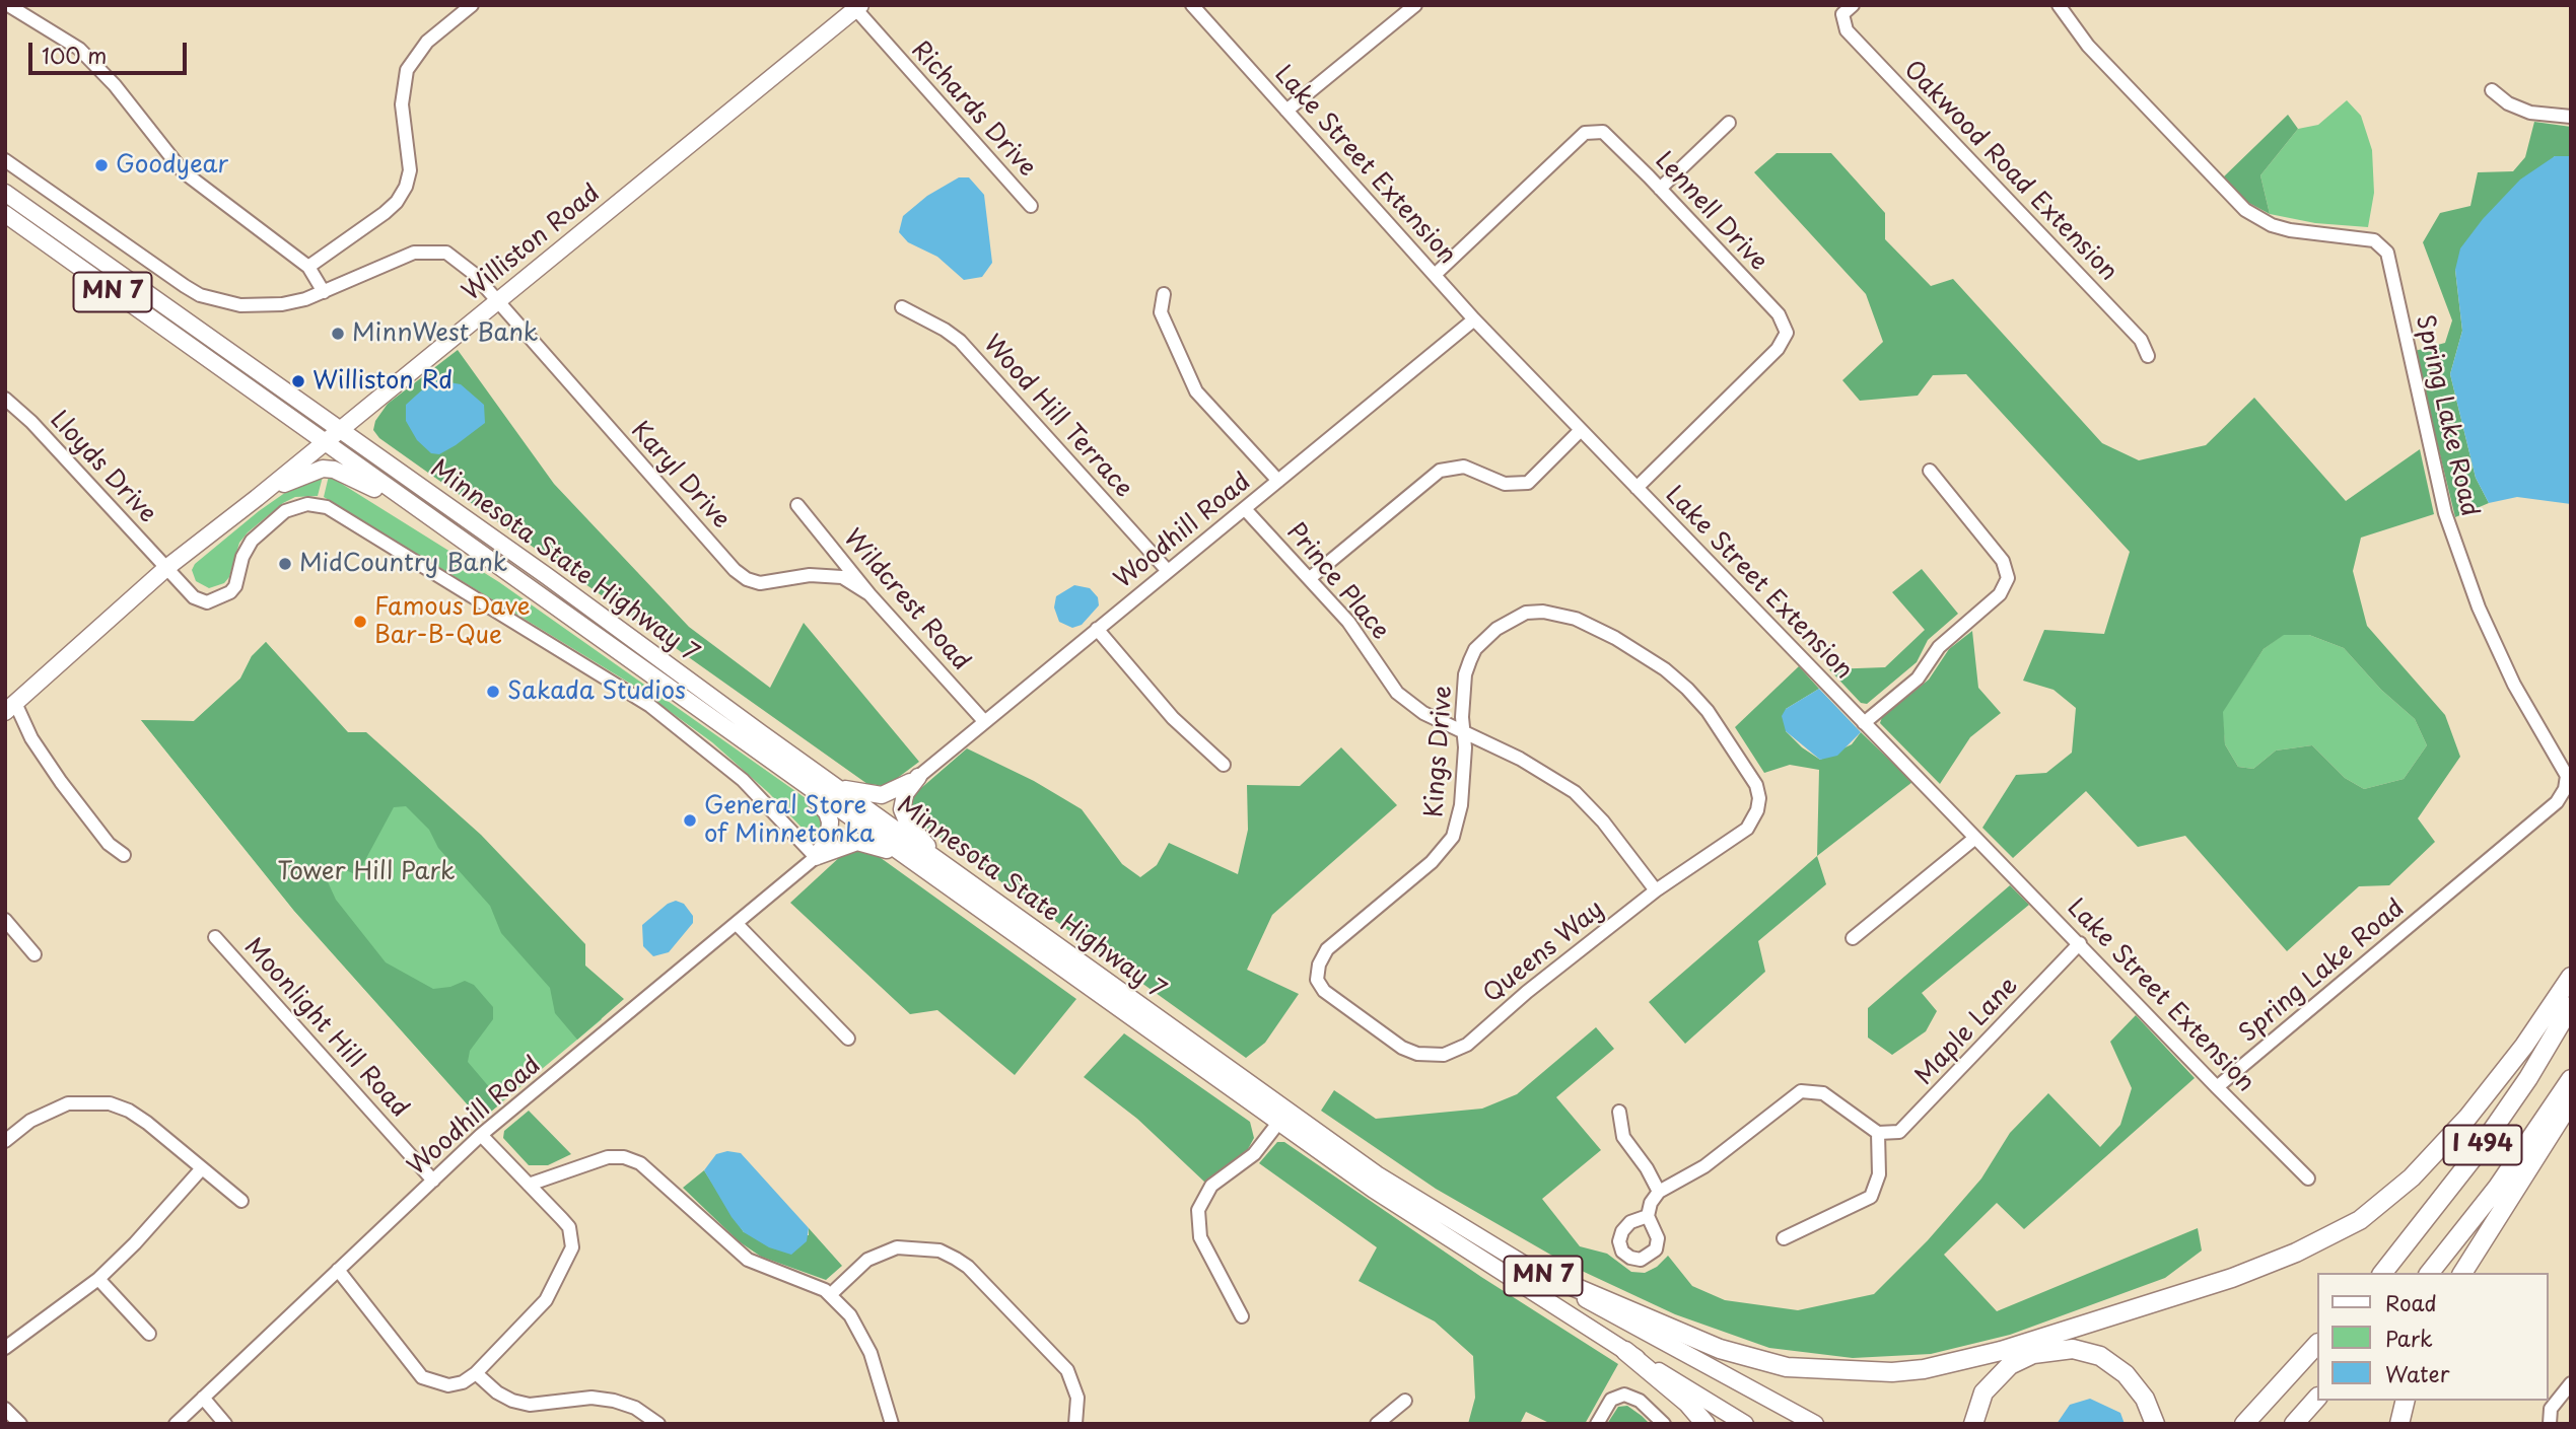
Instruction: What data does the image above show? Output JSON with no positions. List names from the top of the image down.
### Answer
{
  "streets": {
    "highway": ["I 494"],
    "main road": ["Williston Road", "MN 7", "Minnesota State Highway 7"],
    "street": [
      "Richards Drive",
      "Lake Street Extension",
      "Oakwood Road Extension",
      "Lennell Drive",
      "Spring Lake Road",
      "Wood Hill Terrace",
      "Lloyds Drive",
      "Karyl Drive",
      "Woodhill Road",
      "Prince Place",
      "Wildcrest Road",
      "Kings Drive",
      "Queens Way",
      "Moonlight Hill Road",
      "Maple Lane"
    ]
  },
  "crossings": [
    ["Richards Drive", "Williston Road"],
    ["Lake Street Extension", "Lennell Drive"],
    ["Lake Street Extension", "Spring Lake Road"],
    ["Lake Street Extension", "Woodhill Road"],
    ["Lake Street Extension", "Maple Lane"],
    ["Williston Road", "Lloyds Drive"],
    ["Williston Road", "Karyl Drive"],
    ["Williston Road", "Minnesota State Highway 7"],
    ["Wood Hill Terrace", "Woodhill Road"],
    ["Lloyds Drive", "Woodhill Road"],
    ["Karyl Drive", "Wildcrest Road"],
    ["Woodhill Road", "Prince Place"],
    ["Woodhill Road", "Wildcrest Road"],
    ["Woodhill Road", "Moonlight Hill Road"],
    ["Prince Place", "Kings Drive"],
    ["Prince Place", "Queens Way"],
    ["Kings Drive", "Queens Way"]
  ],
  "parks": ["Tower Hill Park"],
  "places": [
    "Goodyear",
    "MinnWest Bank",
    "Williston Rd",
    "MidCountry Bank",
    "Famous Dave Bar-B-Que",
    "Sakada Studios",
    "General Store of Minnetonka"
  ],
  "legend": ["Road", "Park", "Water"],
  "scale_bar": "100 m"
}
